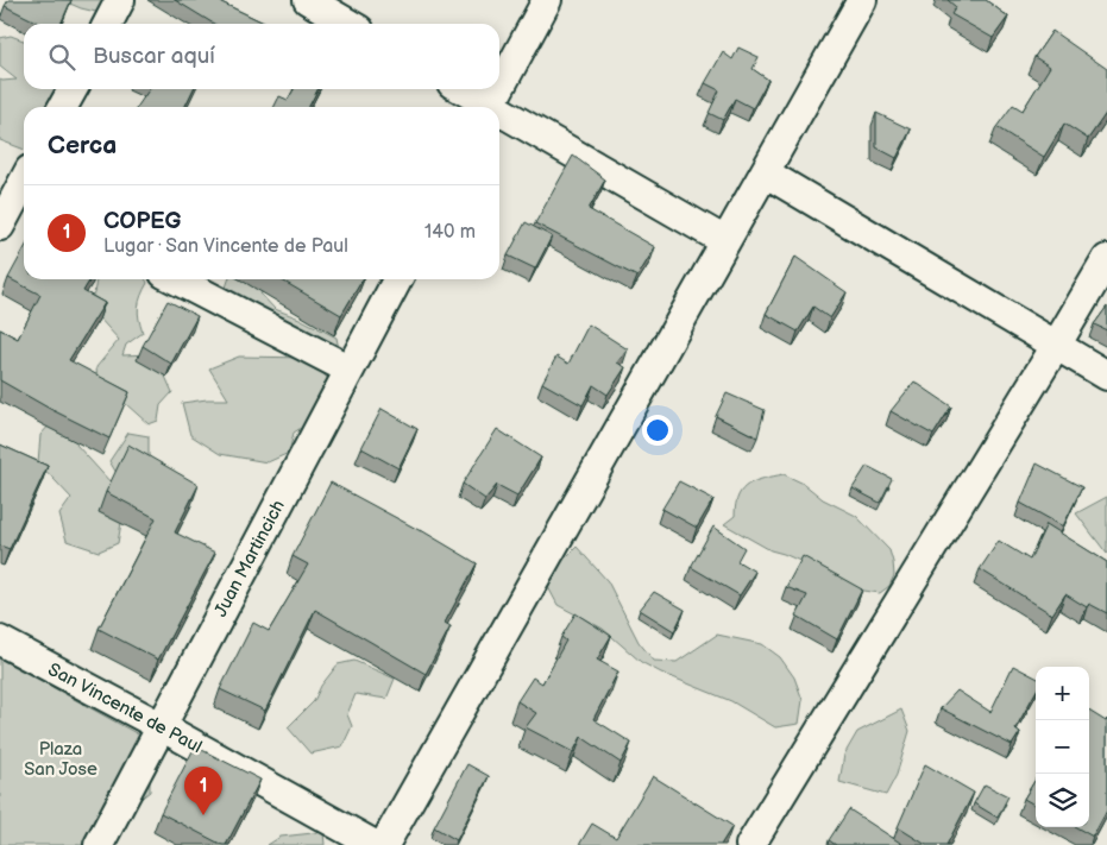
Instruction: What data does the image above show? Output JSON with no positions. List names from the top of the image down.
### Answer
{
  "streets": {
    "street": ["Juan Martincich", "San Vincente de Paul"]
  },
  "crossings": [
    ["Juan Martincich", "San Vincente de Paul"]
  ],
  "parks": ["Plaza San Jose"],
  "page": {
    "search": "Buscar aquí",
    "heading": "Cerca",
    "list": [
      {
        "mark": "1",
        "name": "COPEG",
        "note": "Lugar · San Vincente de Paul",
        "value": "140 m"
      }
    ],
    "map_buttons": ["+", "−"],
    "pins": "1"
  }
}
